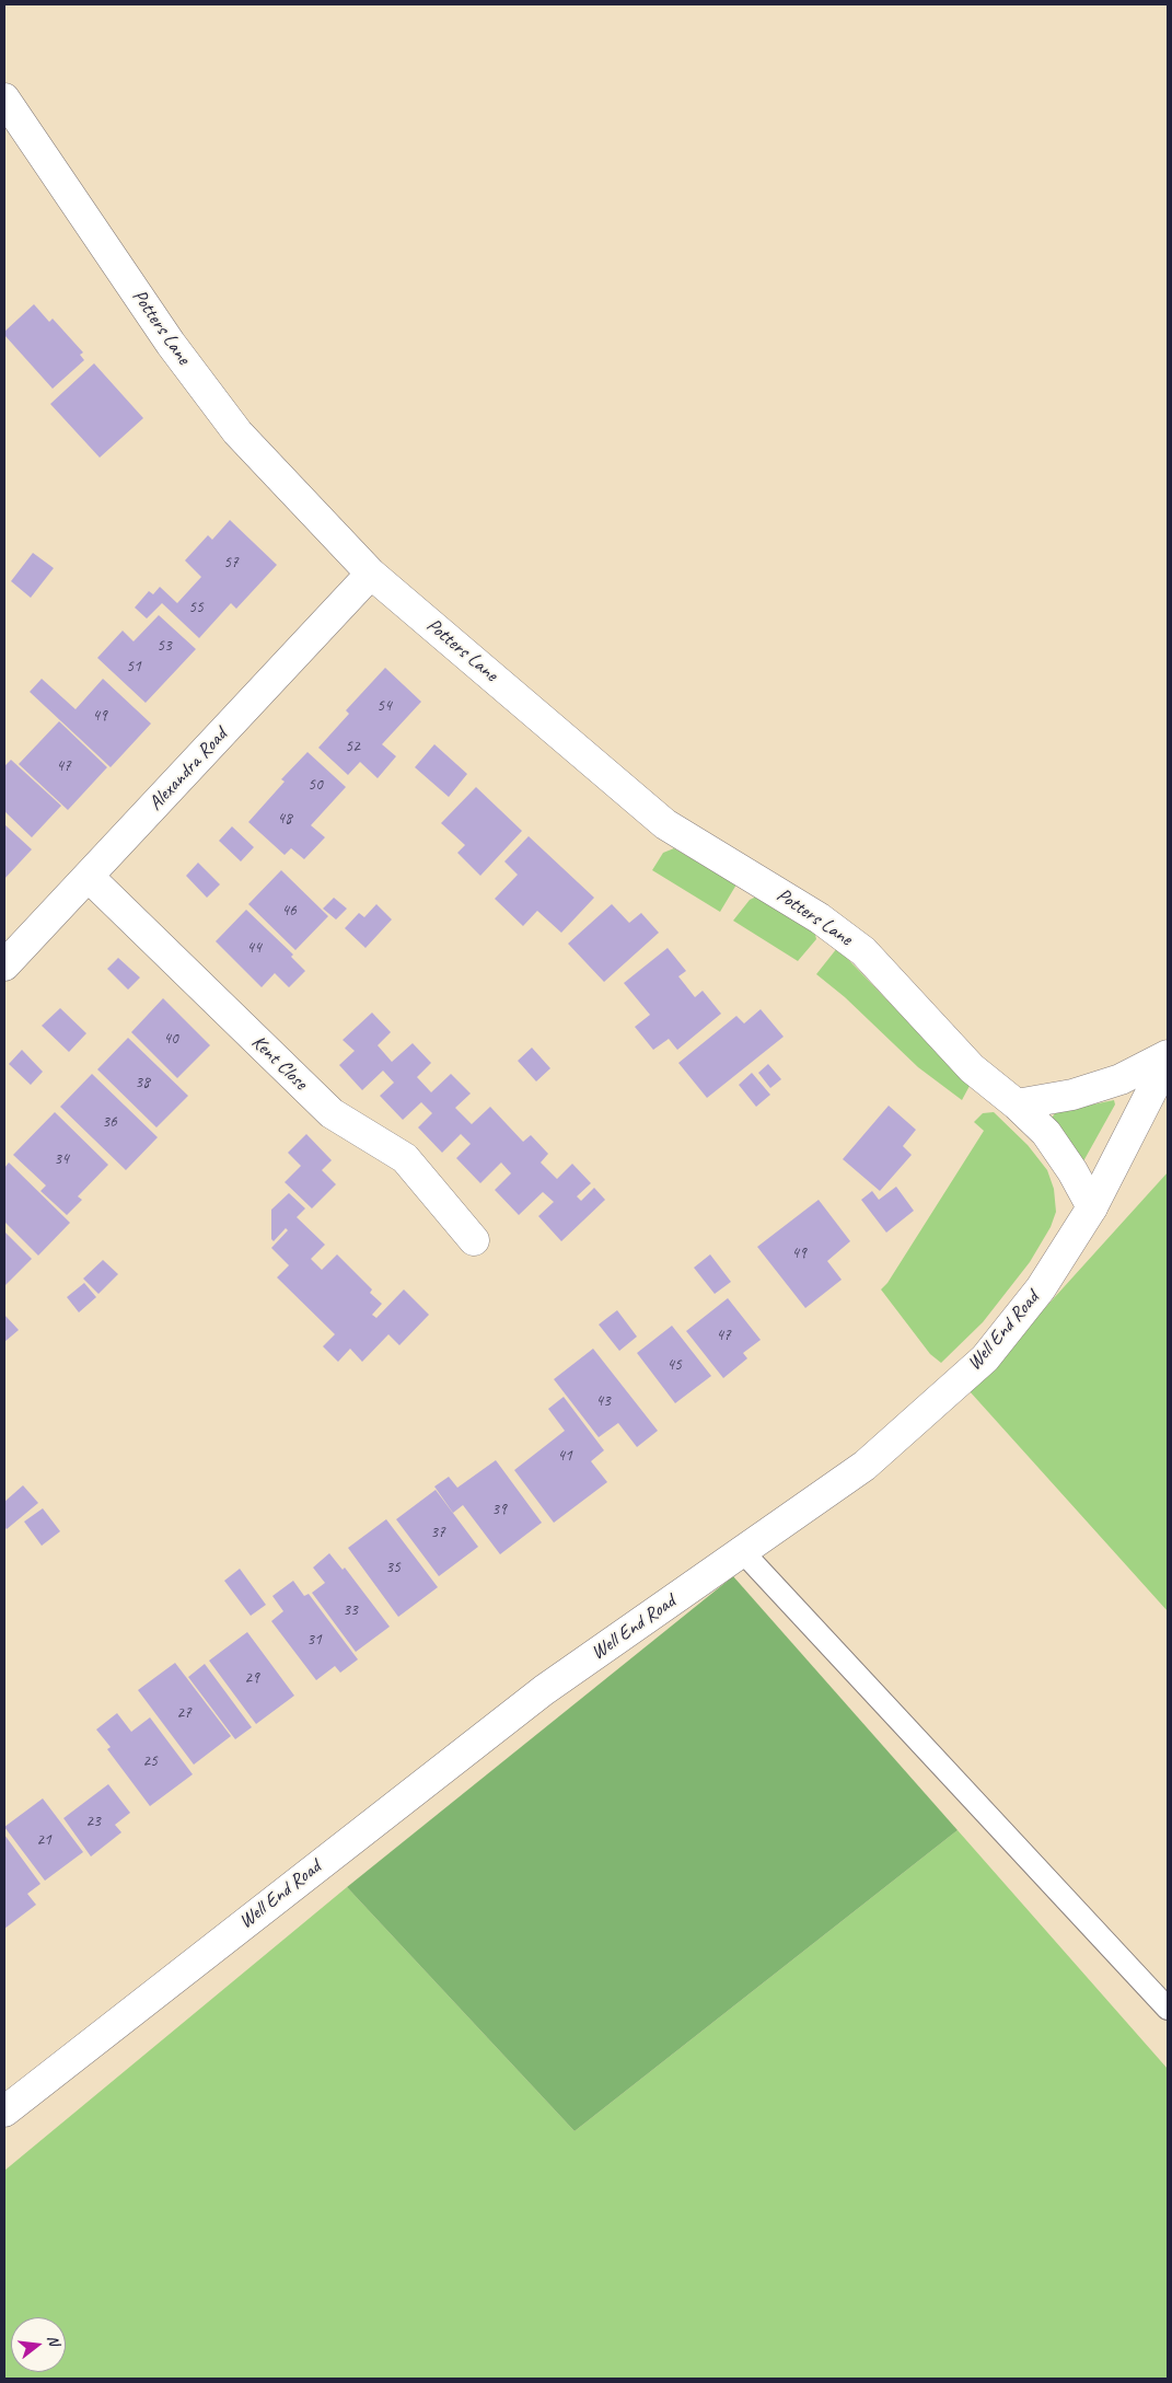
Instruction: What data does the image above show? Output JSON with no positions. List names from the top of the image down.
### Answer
{
  "streets": {
    "street": [
      "Potters Lane",
      "Alexandra Road",
      "Kent Close",
      "Well End Road"
    ]
  },
  "crossings": [
    ["Potters Lane", "Alexandra Road"],
    ["Potters Lane", "Well End Road"],
    ["Alexandra Road", "Kent Close"]
  ],
  "house_numbers": [
    "57",
    "55",
    "53",
    "51",
    "54",
    "49",
    "52",
    "47",
    "50",
    "48",
    "46",
    "44",
    "40",
    "38",
    "36",
    "34",
    "49",
    "47",
    "45",
    "43",
    "41",
    "39",
    "37",
    "35",
    "33",
    "31",
    "29",
    "27",
    "25",
    "23",
    "21"
  ],
  "north": "right"
}
